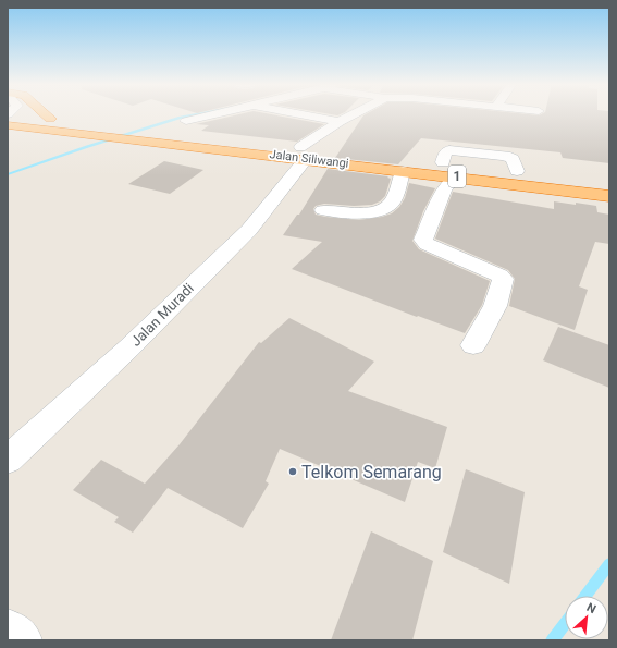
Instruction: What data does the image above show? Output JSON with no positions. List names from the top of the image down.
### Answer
{
  "streets": {
    "highway": ["Jalan Siliwangi", "1"],
    "street": ["Jalan Muradi"]
  },
  "crossings": [
    ["Jalan Siliwangi", "Jalan Muradi"]
  ],
  "places": ["Telkom Semarang"],
  "north": "top right"
}
